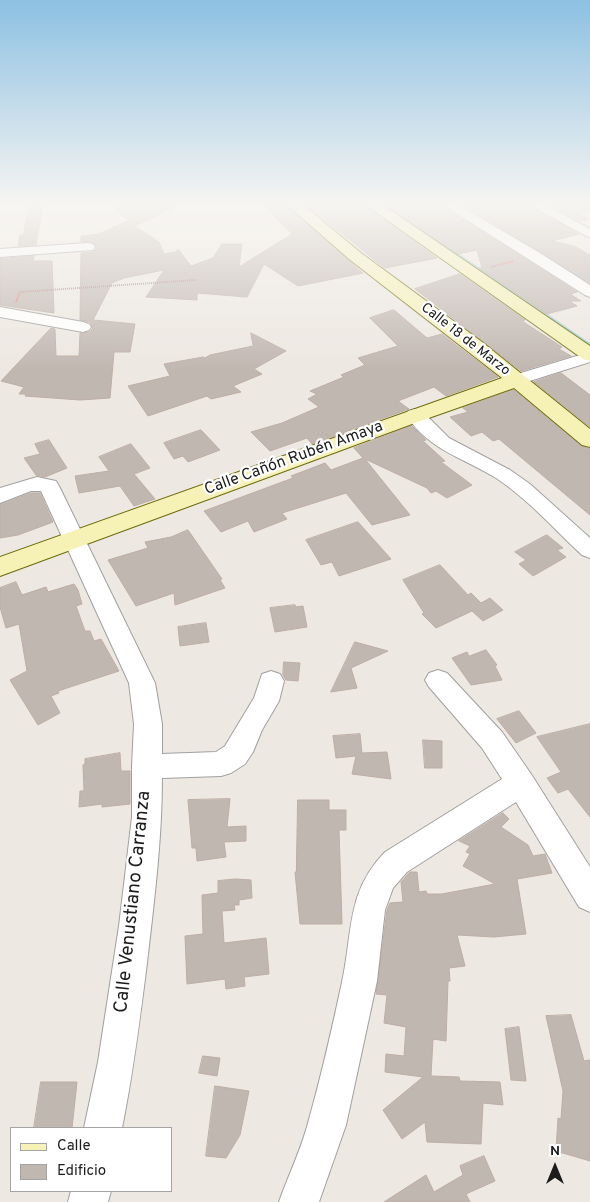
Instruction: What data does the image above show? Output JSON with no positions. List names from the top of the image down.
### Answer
{
  "streets": {
    "main road": ["Calle 18 de Marzo", "Calle Cañón Rubén Amaya"],
    "street": ["Calle Venustiano Carranza"]
  },
  "crossings": [
    ["Calle 18 de Marzo", "Calle Cañón Rubén Amaya"],
    ["Calle Cañón Rubén Amaya", "Calle Venustiano Carranza"]
  ],
  "legend": ["Calle", "Edificio"],
  "north": "top"
}
